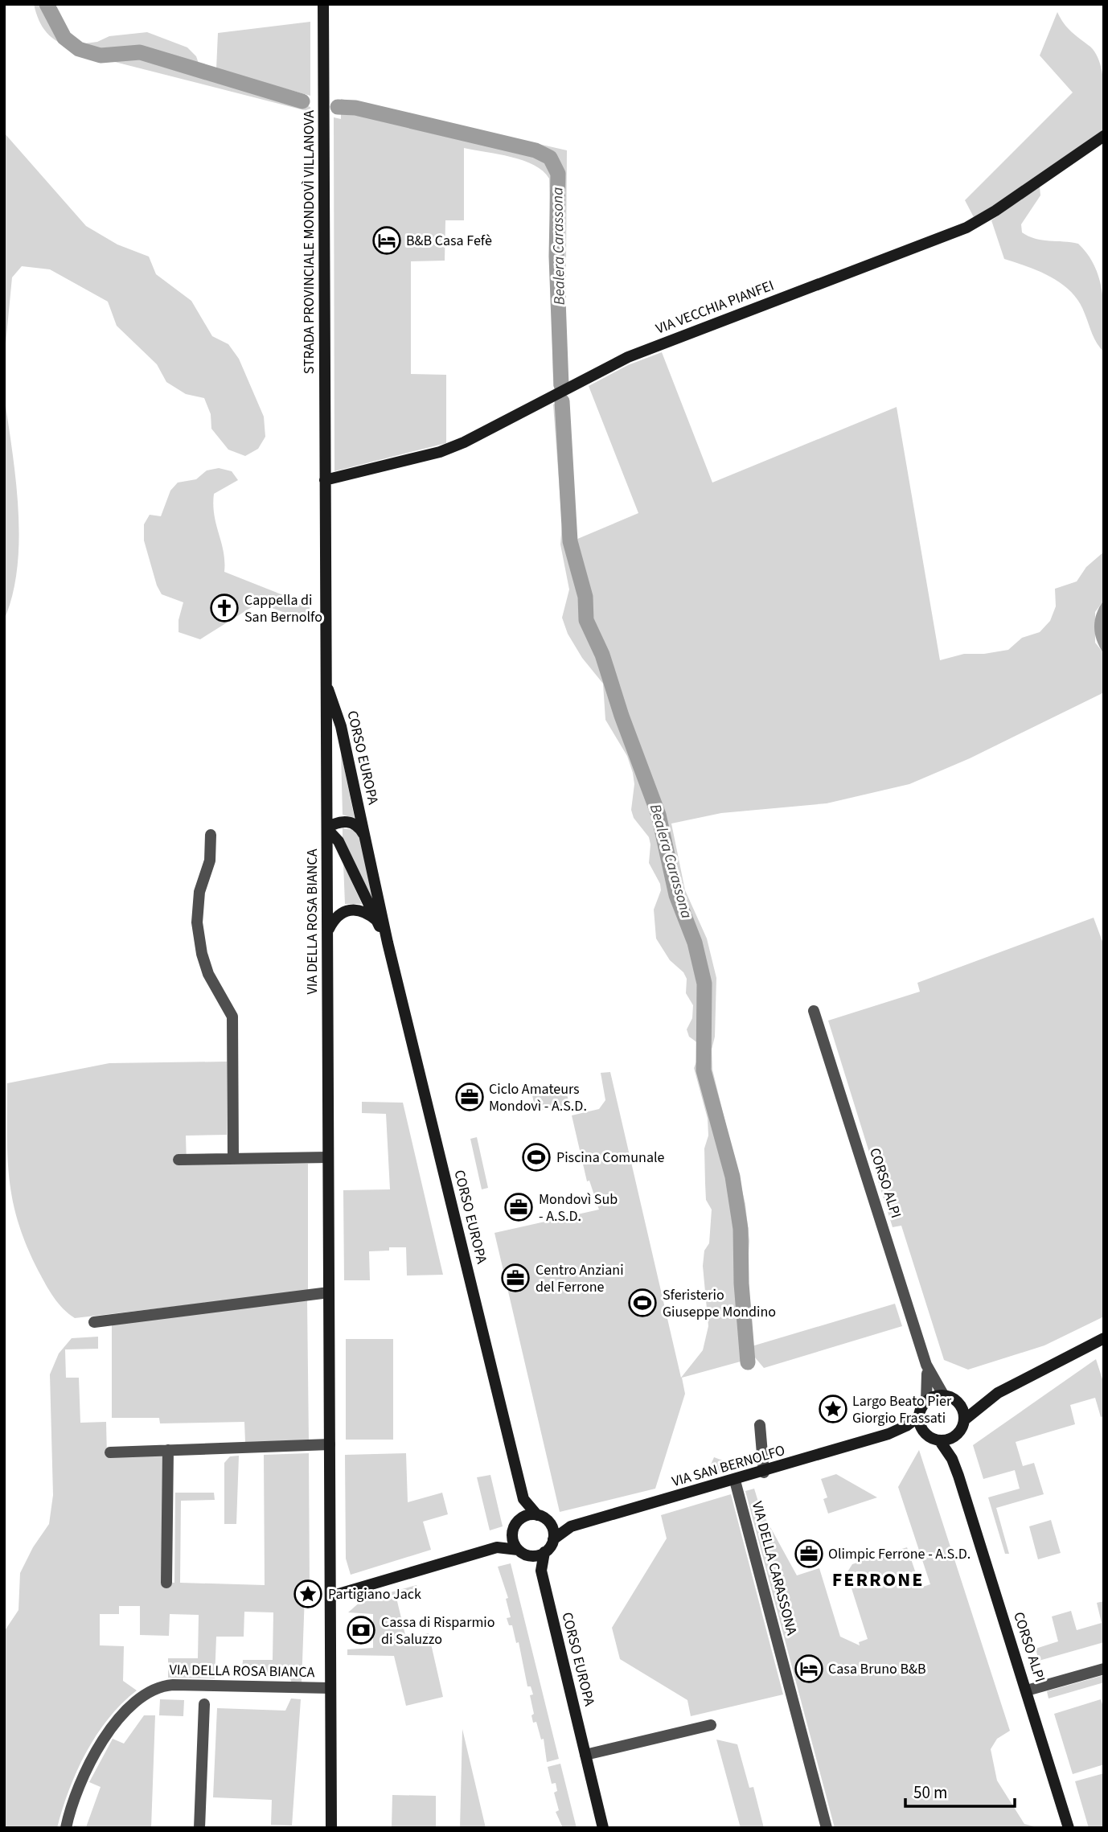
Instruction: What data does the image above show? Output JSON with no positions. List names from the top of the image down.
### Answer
{
  "streets": {
    "street": [
      "STRADA PROVINCIALE MONDOVÌ VILLANOVA",
      "VIA VECCHIA PIANFEI",
      "CORSO EUROPA",
      "VIA DELLA ROSA BIANCA",
      "CORSO ALPI",
      "VIA SAN BERNOLFO",
      "VIA DELLA CARASSONA"
    ]
  },
  "crossings": [
    ["STRADA PROVINCIALE MONDOVÌ VILLANOVA", "VIA VECCHIA PIANFEI"],
    ["STRADA PROVINCIALE MONDOVÌ VILLANOVA", "CORSO EUROPA"],
    ["STRADA PROVINCIALE MONDOVÌ VILLANOVA", "VIA DELLA ROSA BIANCA"],
    ["CORSO EUROPA", "VIA DELLA ROSA BIANCA"],
    ["CORSO EUROPA", "VIA SAN BERNOLFO"],
    ["CORSO ALPI", "VIA SAN BERNOLFO"],
    ["VIA SAN BERNOLFO", "VIA DELLA CARASSONA"]
  ],
  "districts": ["FERRONE"],
  "water": ["Bealera Carassona"],
  "places": {
    "hotel": ["B&B Casa Fefè", "Casa Bruno B&B"],
    "church": ["Cappella di San Bernolfo"],
    "office": [
      "Ciclo Amateurs Mondovì - A.S.D.",
      "Mondovì Sub - A.S.D.",
      "Centro Anziani del Ferrone",
      "Olimpic Ferrone - A.S.D."
    ],
    "sports": ["Piscina Comunale", "Sferisterio Giuseppe Mondino"],
    "place": ["Largo Beato Pier Giorgio Frassati", "Partigiano Jack"],
    "bank": ["Cassa di Risparmio di Saluzzo"]
  },
  "scale_bar": "50 m"
}
